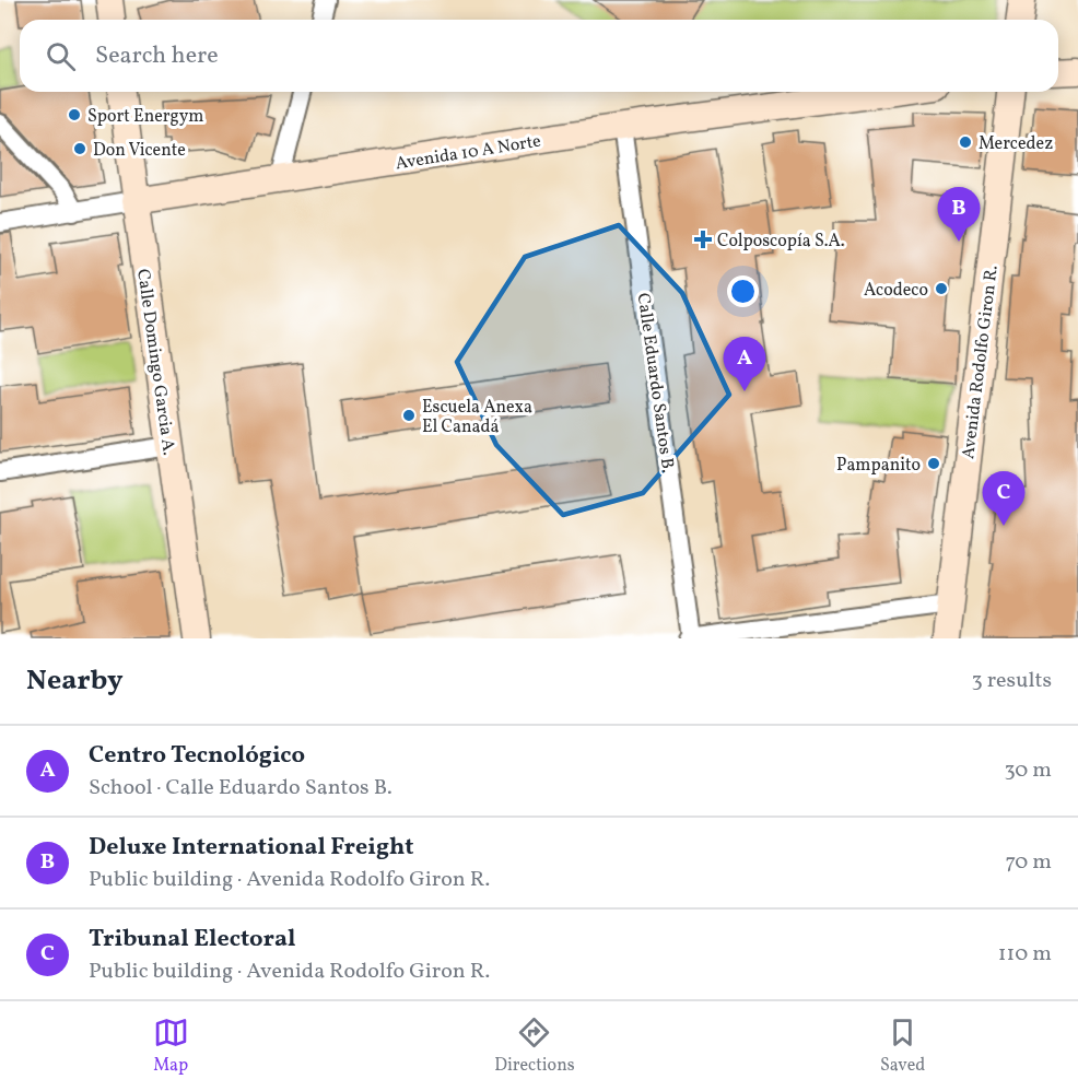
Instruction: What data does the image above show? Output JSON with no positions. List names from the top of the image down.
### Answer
{
  "streets": {
    "main road": ["Avenida 10 A Norte", "Calle Domingo Garcia A.", "Avenida Rodolfo Giron R."],
    "street": ["Calle Eduardo Santos B."]
  },
  "crossings": [
    ["Avenida 10 A Norte", "Calle Domingo Garcia A."],
    ["Avenida 10 A Norte", "Calle Eduardo Santos B."]
  ],
  "places": {
    "other": [
      "Sport Energym",
      "Mercedez",
      "Don Vicente",
      "Acodeco",
      "Escuela Anexa El Canadá",
      "Pampanito"
    ],
    "health": ["Colposcopía S.A."]
  },
  "page": {
    "search": "Search here",
    "pins": ["B", "A", "C"],
    "heading": ["Nearby", "3 results"],
    "list": [
      {
        "mark": "A",
        "name": "Centro Tecnológico",
        "note": "School · Calle Eduardo Santos B.",
        "value": "30 m"
      },
      {
        "mark": "B",
        "name": "Deluxe International Freight",
        "note": "Public building · Avenida Rodolfo Giron R.",
        "value": "70 m"
      },
      {
        "mark": "C",
        "name": "Tribunal Electoral",
        "note": "Public building · Avenida Rodolfo Giron R.",
        "value": "110 m"
      }
    ],
    "nav": ["Map", "Directions", "Saved"]
  }
}
